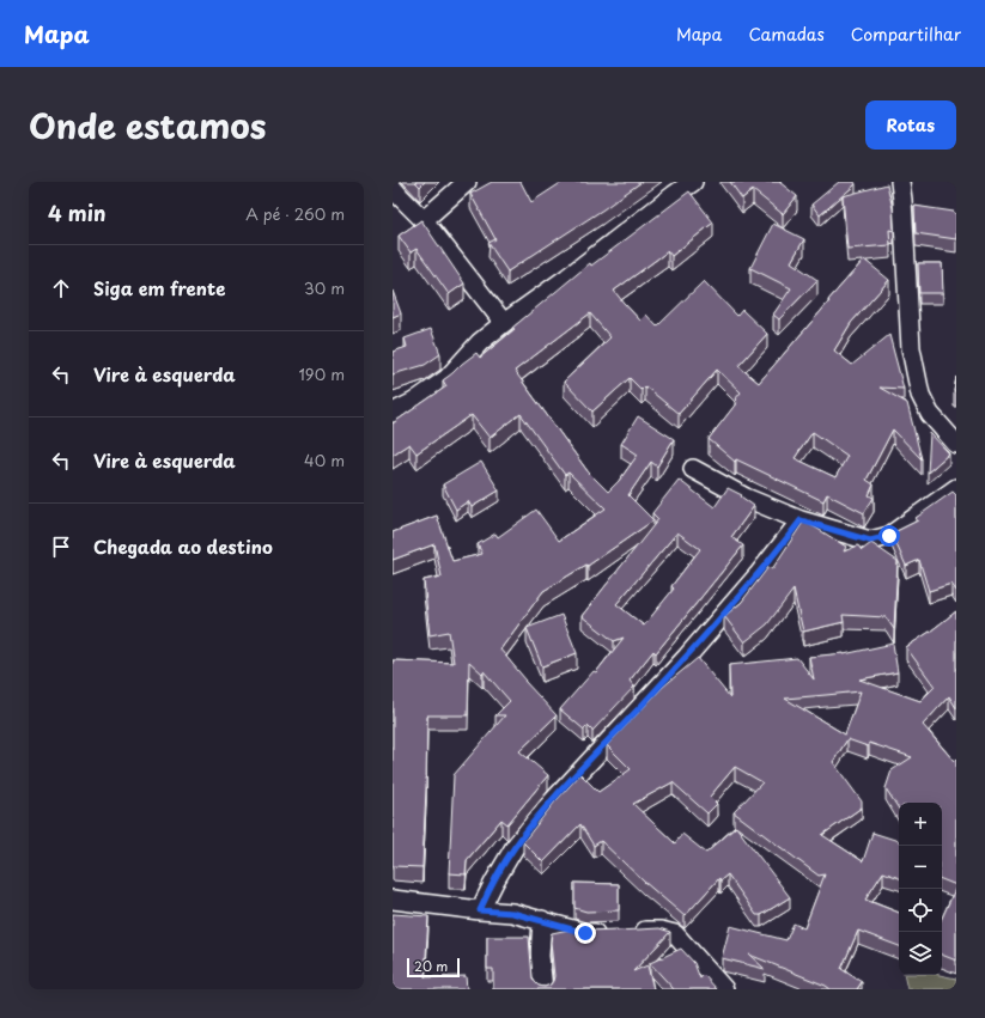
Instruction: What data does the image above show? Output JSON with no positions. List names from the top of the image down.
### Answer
{
  "scale_bar": "20 m",
  "page": {
    "header": "Mapa",
    "nav": ["Mapa", "Camadas", "Compartilhar"],
    "title": "Onde estamos",
    "buttons": "Rotas",
    "heading": ["4 min", "A pé · 260 m"],
    "list": [
      ["Siga em frente", "30 m"],
      ["Vire à esquerda", "190 m"],
      ["Vire à esquerda", "40 m"],
      "Chegada ao destino"
    ],
    "map_buttons": ["+", "−"],
    "scale": "20 m"
  }
}
